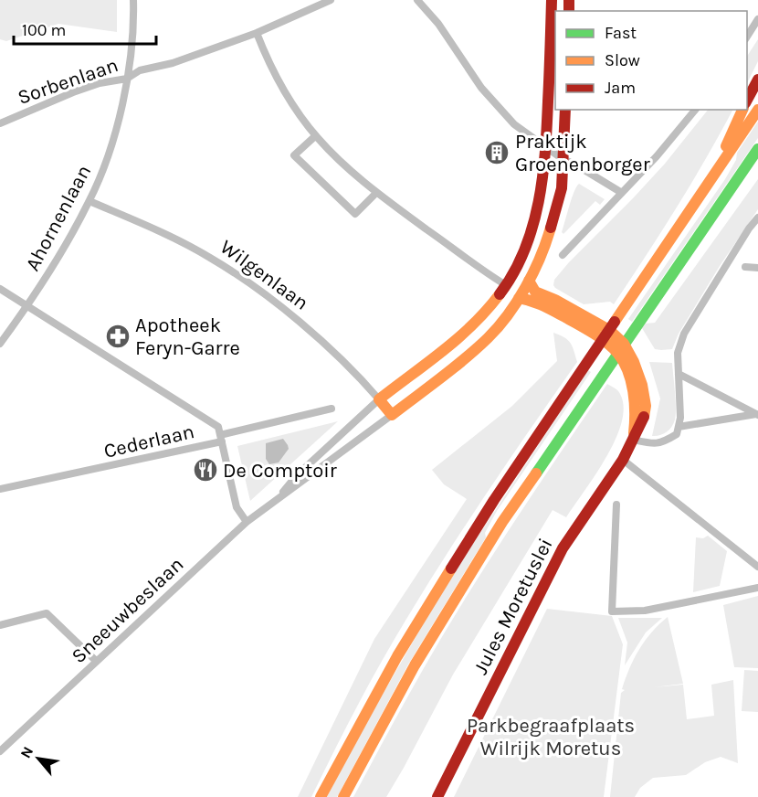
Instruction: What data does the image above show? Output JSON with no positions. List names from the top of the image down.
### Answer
{
  "streets": {
    "main road": ["Wilgenlaan", "Jules Moretuslei"],
    "street": [
      "Sorbenlaan",
      "Ahornenlaan",
      "Cederlaan",
      "Sneeuwbeslaan"
    ]
  },
  "crossings": [
    ["Sorbenlaan", "Ahornenlaan"],
    ["Ahornenlaan", "Wilgenlaan"],
    ["Wilgenlaan", "Sneeuwbeslaan"],
    ["Cederlaan", "Sneeuwbeslaan"]
  ],
  "parks": ["Parkbegraafplaats Wilrijk Moretus"],
  "places": {
    "building": ["Praktijk Groenenborger"],
    "pharmacy": ["Apotheek Feryn-Garre"],
    "restaurant": ["De Comptoir"]
  },
  "legend": ["Fast", "Slow", "Jam"],
  "scale_bar": "100 m",
  "north": "top left"
}
